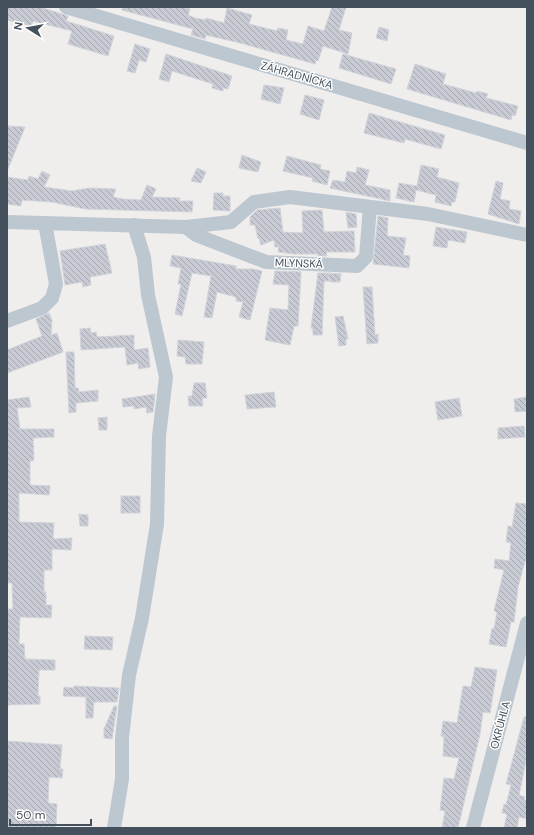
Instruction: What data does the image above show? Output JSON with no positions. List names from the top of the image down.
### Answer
{
  "streets": {
    "street": ["ZÁHRADNÍCKA", "MLYNSKÁ", "OKRÚHLA"]
  },
  "scale_bar": "50 m",
  "north": "left"
}
